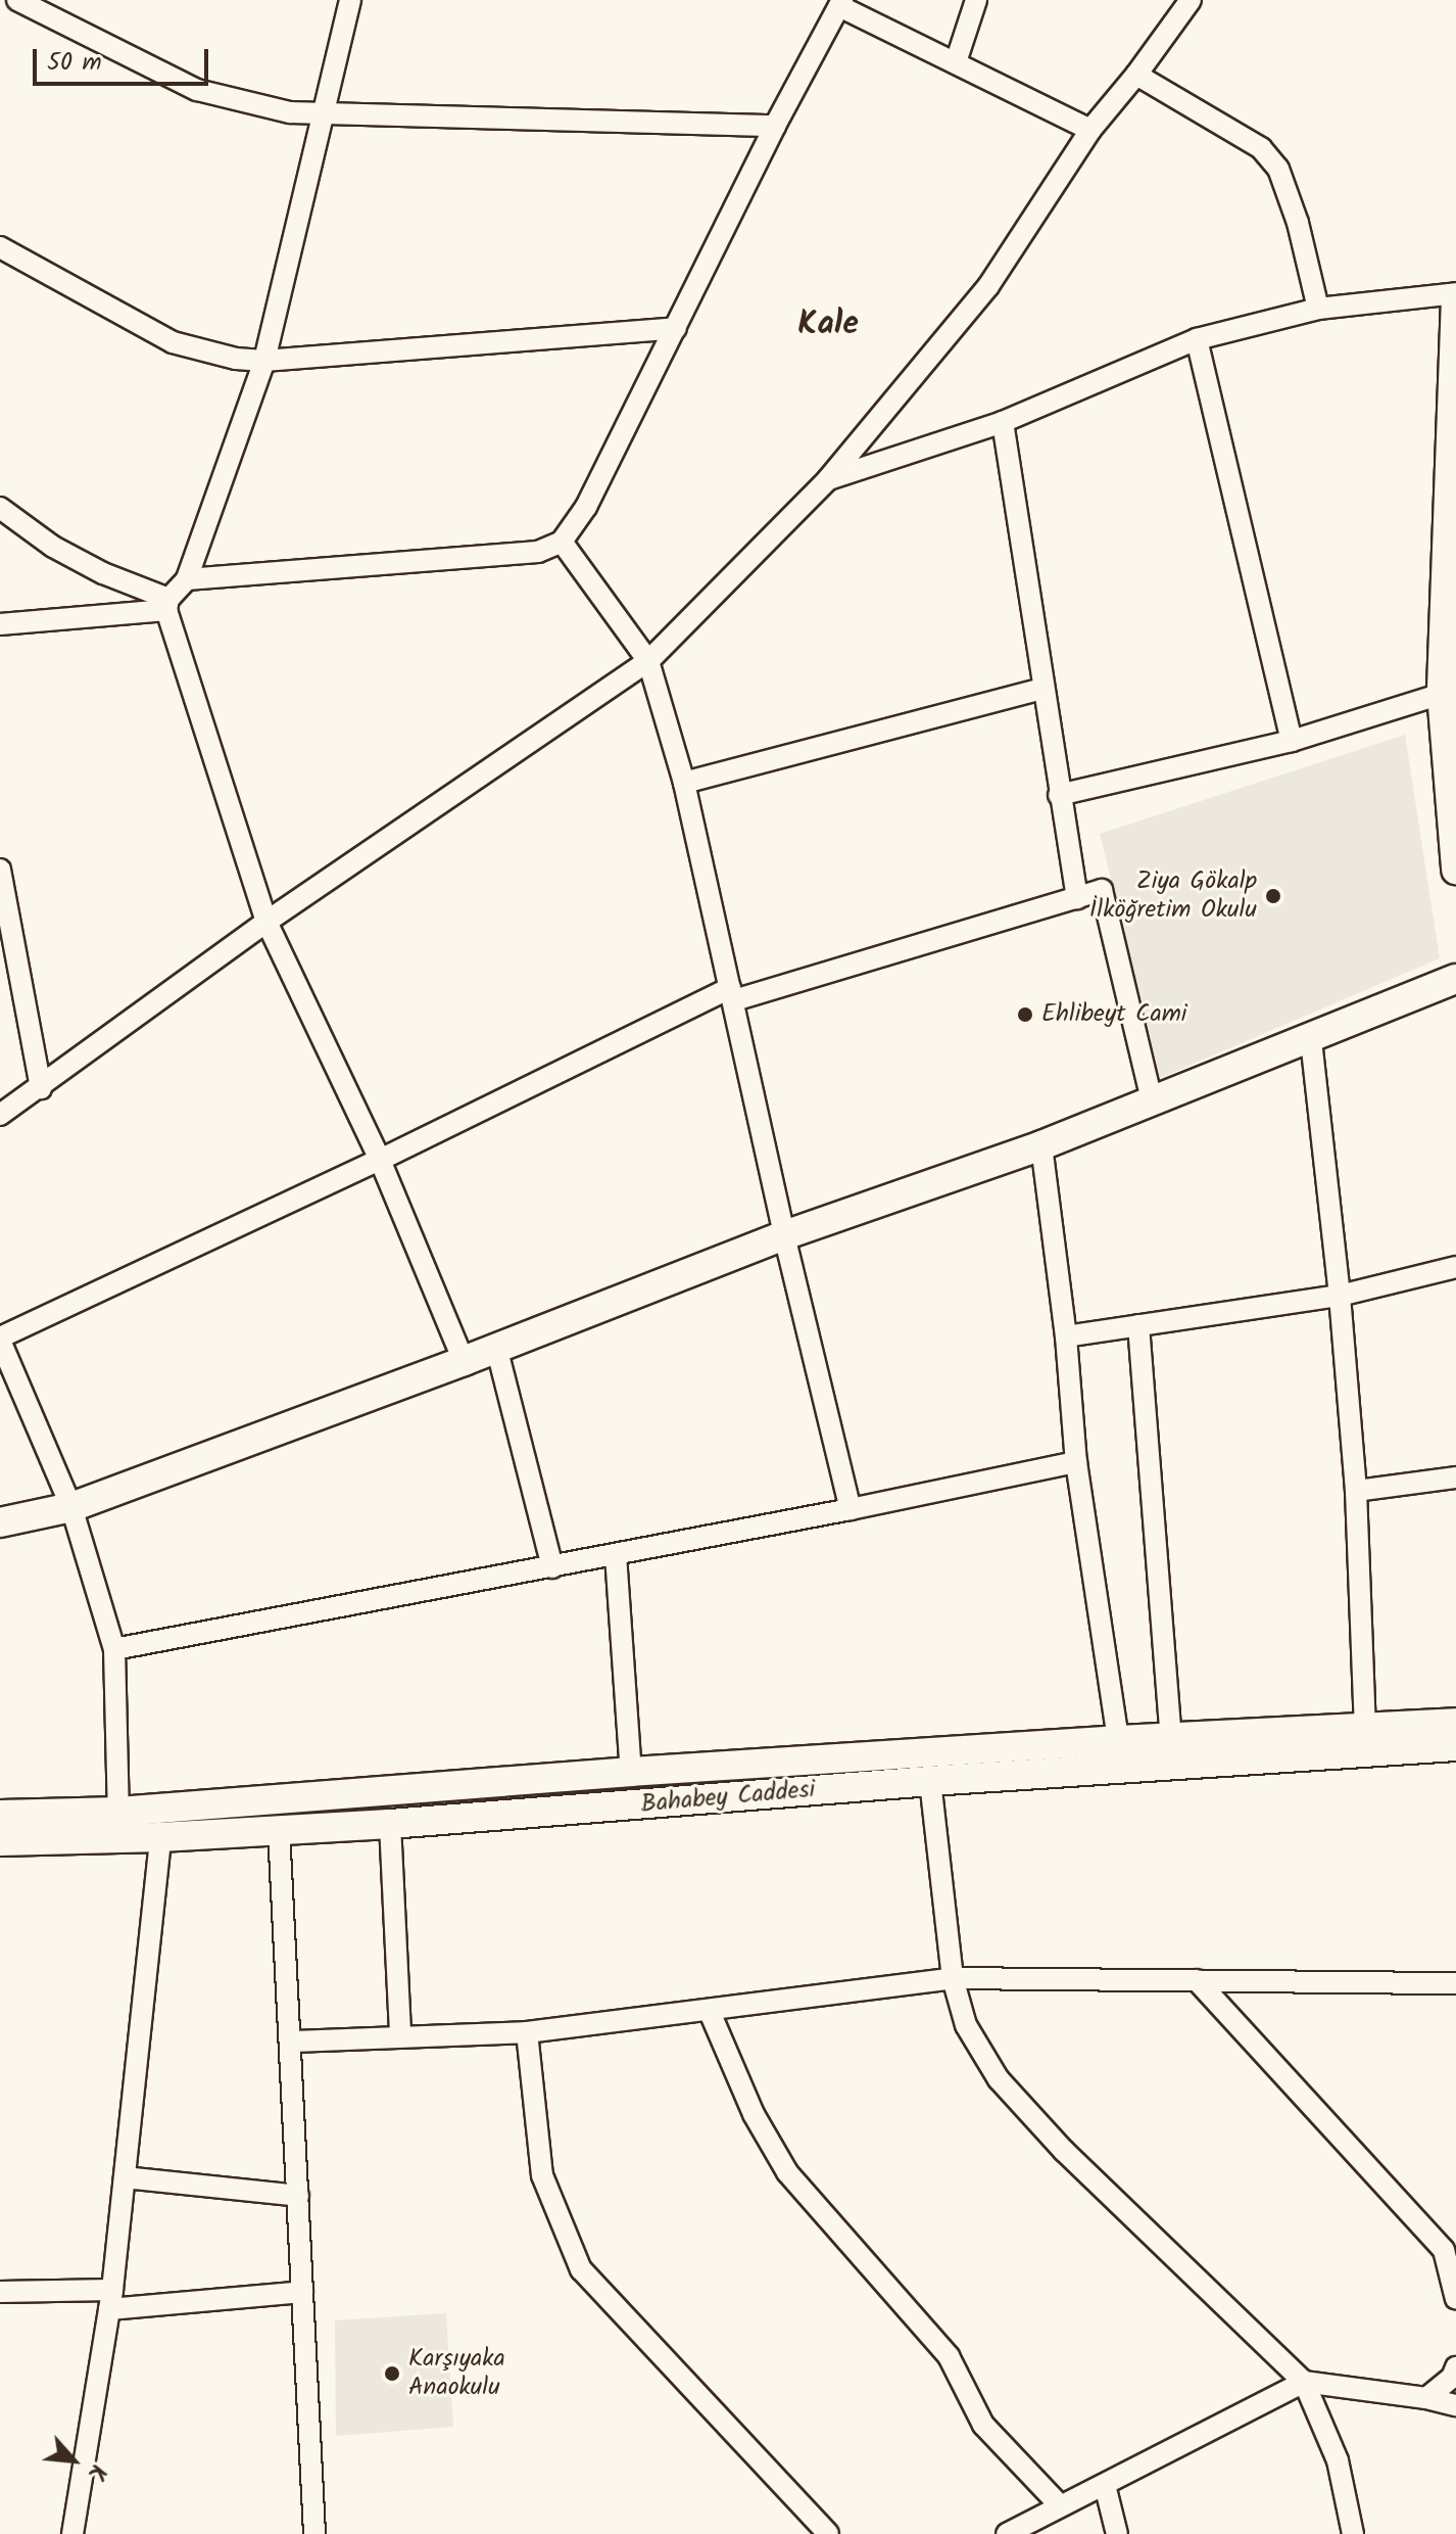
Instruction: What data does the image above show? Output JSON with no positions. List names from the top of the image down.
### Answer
{
  "streets": {
    "street": ["Bahabey Caddesi"]
  },
  "districts": ["Kale"],
  "places": ["Ziya Gökalp İlköğretim Okulu", "Ehlibeyt Cami", "Karşıyaka Anaokulu"],
  "scale_bar": "50 m",
  "north": "bottom right"
}
